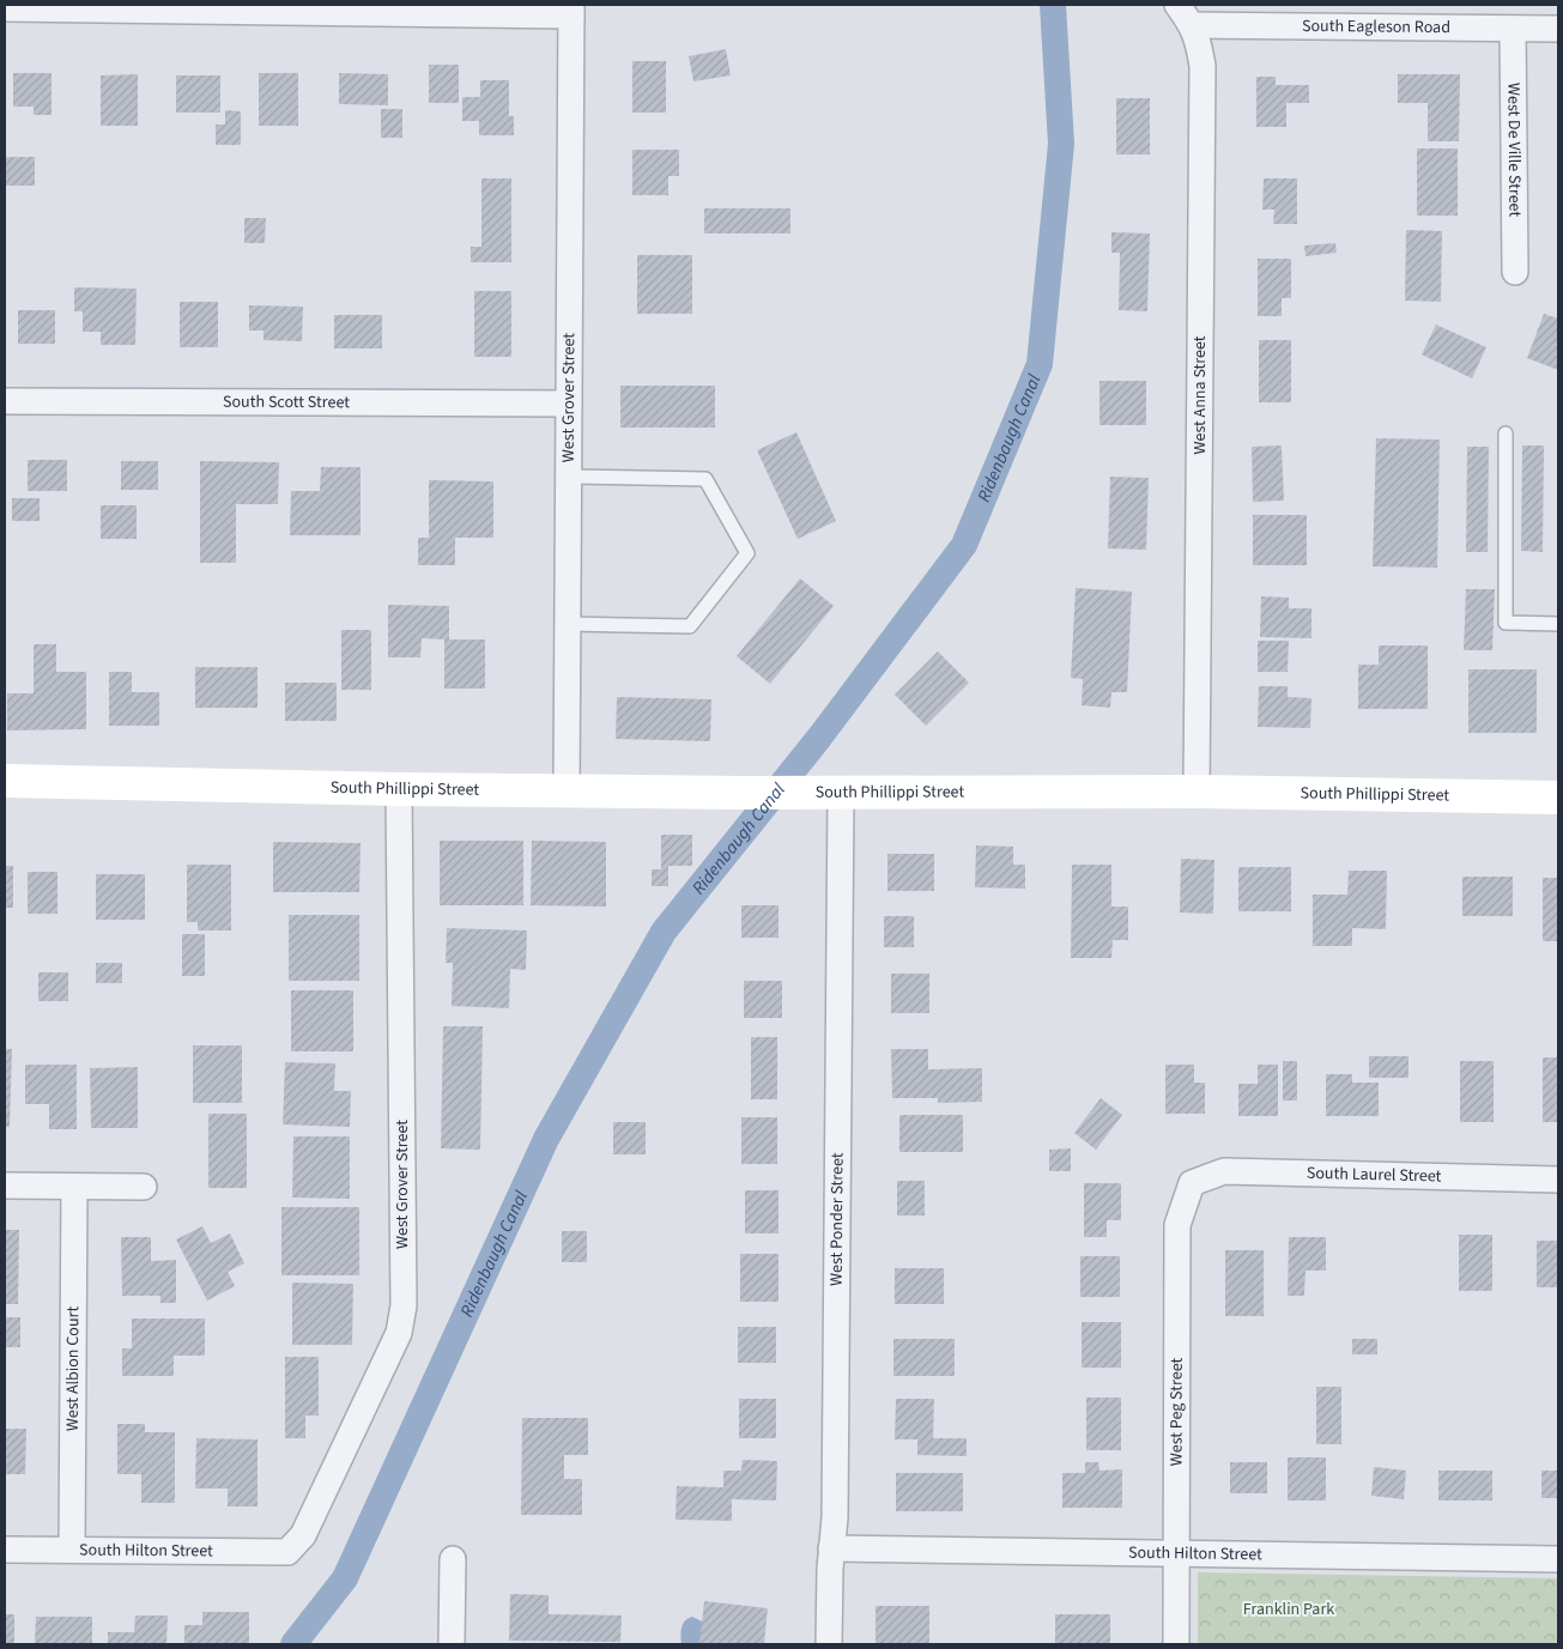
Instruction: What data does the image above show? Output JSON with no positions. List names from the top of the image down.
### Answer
{
  "streets": {
    "street": [
      "South Eagleson Road",
      "West De Ville Street",
      "West Anna Street",
      "West Grover Street",
      "South Scott Street",
      "South Phillippi Street",
      "South Laurel Street",
      "West Ponder Street",
      "West Albion Court",
      "West Peg Street",
      "South Hilton Street"
    ]
  },
  "crossings": [
    ["South Eagleson Road", "West De Ville Street"],
    ["South Eagleson Road", "West Anna Street"],
    ["West Anna Street", "South Phillippi Street"],
    ["West Grover Street", "South Scott Street"],
    ["West Grover Street", "South Phillippi Street"],
    ["West Grover Street", "South Hilton Street"],
    ["South Phillippi Street", "West Ponder Street"],
    ["South Laurel Street", "West Peg Street"],
    ["West Ponder Street", "South Hilton Street"],
    ["West Albion Court", "South Hilton Street"],
    ["West Peg Street", "South Hilton Street"]
  ],
  "water": ["Ridenbaugh Canal"],
  "parks": ["Franklin Park"]
}
